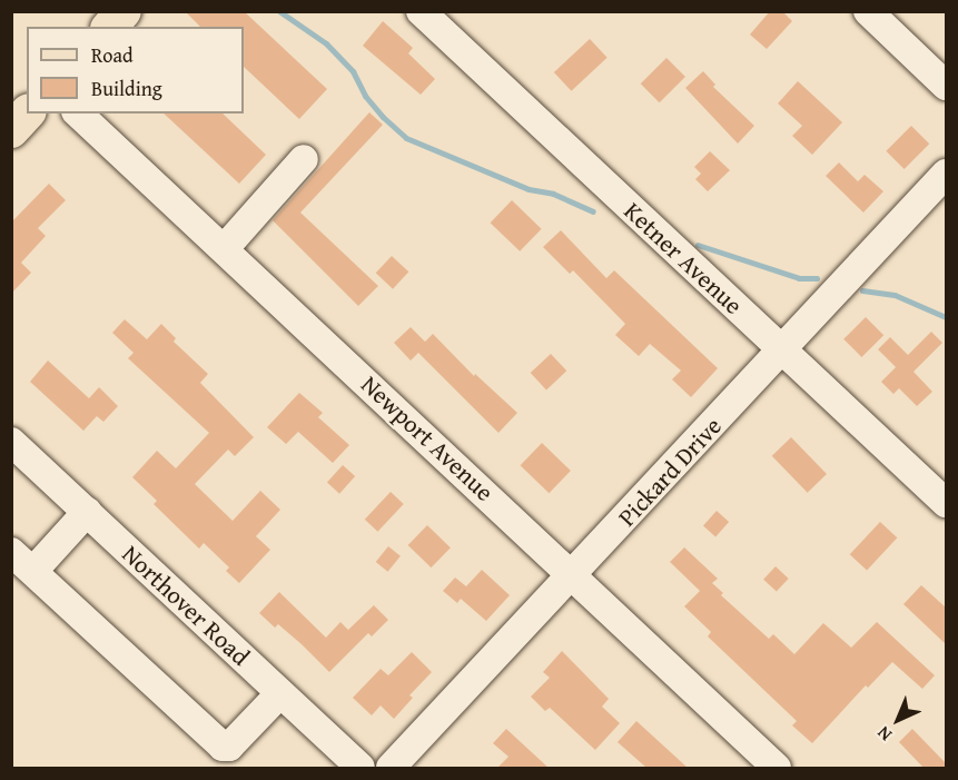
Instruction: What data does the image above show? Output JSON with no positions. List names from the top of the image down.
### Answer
{
  "streets": {
    "street": [
      "Ketner Avenue",
      "Newport Avenue",
      "Pickard Drive",
      "Northover Road"
    ]
  },
  "crossings": [
    ["Ketner Avenue", "Pickard Drive"],
    ["Newport Avenue", "Pickard Drive"]
  ],
  "legend": ["Road", "Building"],
  "north": "bottom left"
}
